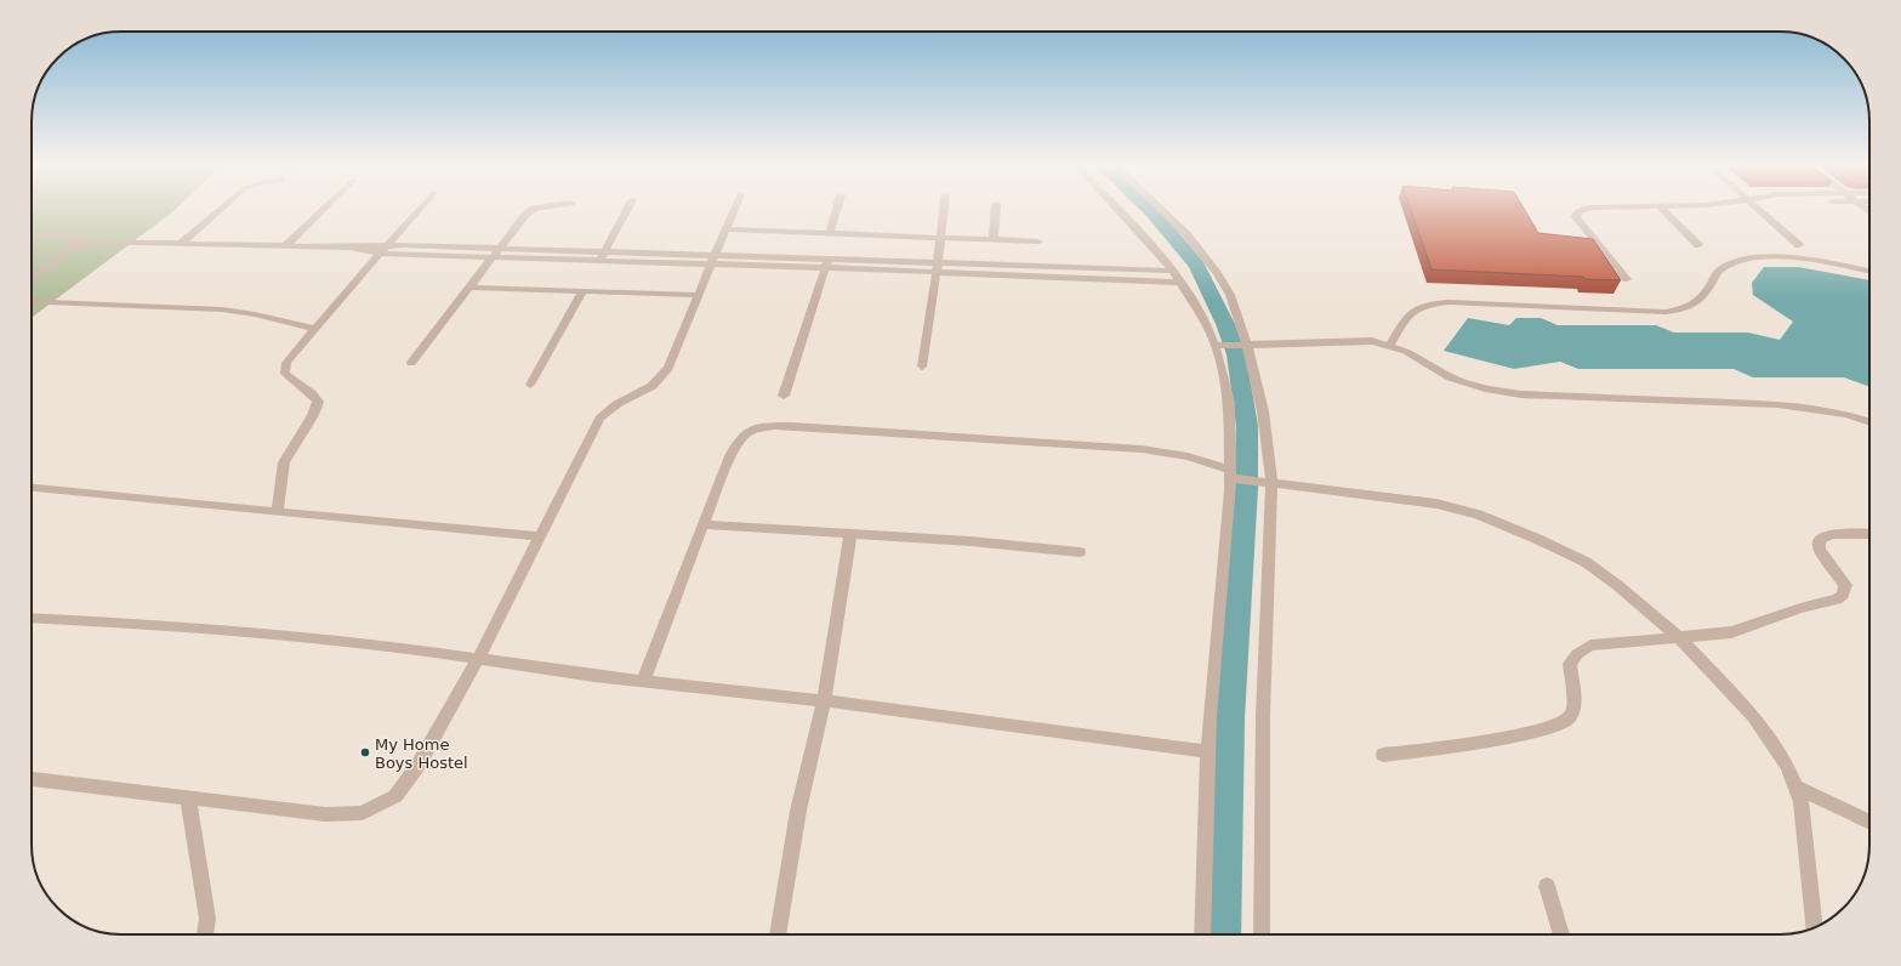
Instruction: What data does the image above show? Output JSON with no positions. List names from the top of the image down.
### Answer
{
  "places": ["My Home Boys Hostel"]
}
